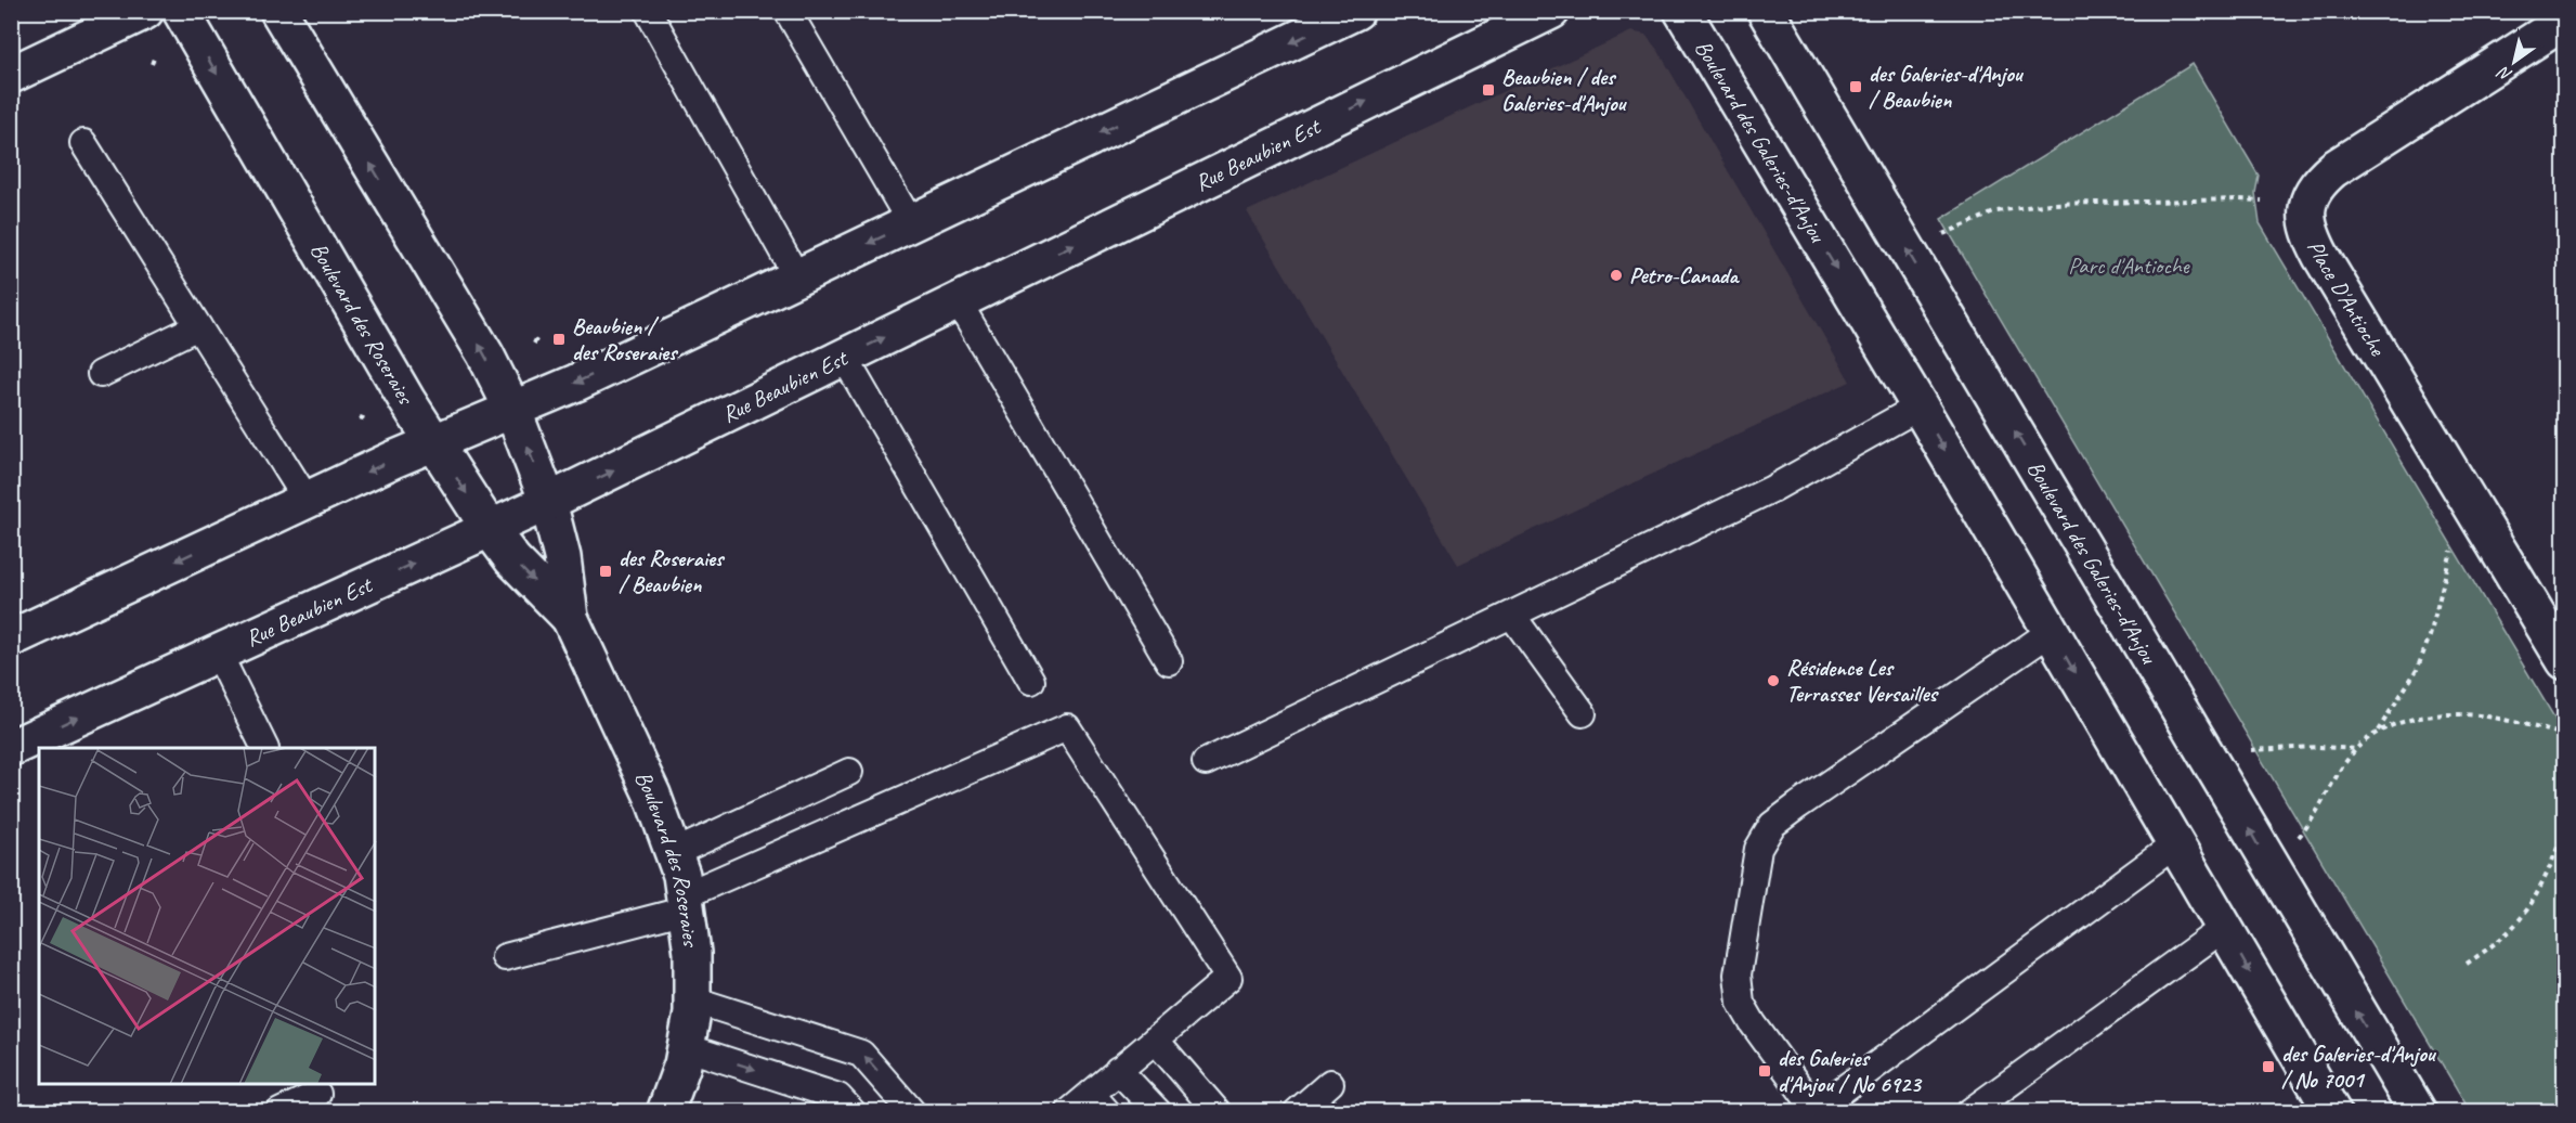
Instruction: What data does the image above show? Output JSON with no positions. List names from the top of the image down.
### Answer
{
  "streets": {
    "street": [
      "Boulevard des Galeries-d'Anjou",
      "Rue Beaubien Est",
      "Place D'Antioche",
      "Boulevard des Roseraies"
    ]
  },
  "crossings": [
    ["Rue Beaubien Est", "Boulevard des Roseraies"]
  ],
  "parks": ["Parc d'Antioche"],
  "places": {
    "transit": [
      "des Galeries-d'Anjou / Beaubien",
      "Beaubien / des Galeries-d'Anjou",
      "Beaubien / des Roseraies",
      "des Roseraies / Beaubien",
      "des Galeries-d'Anjou / No 7001",
      "des Galeries d'Anjou / No 6923"
    ],
    "other": ["Petro-Canada", "Résidence Les Terrasses Versailles"]
  },
  "north": "bottom left"
}
